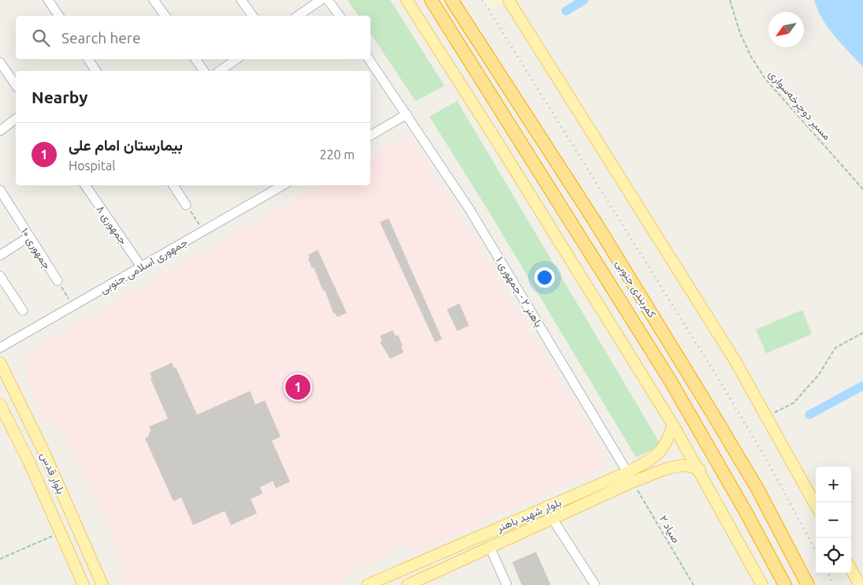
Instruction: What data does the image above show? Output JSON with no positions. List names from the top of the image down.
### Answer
{
  "streets": {
    "highway": ["کمربندی جنوبی"],
    "main road": ["بلوار قدس", "بلوار شهید باهنر"],
    "street": [
      "جمهوری ۸",
      "جمهوری ۱۰",
      "جمهوری اسلامی جنوبی",
      "باهنر ۲ - جمهوری ۱"
    ],
    "path": ["مسیر دوچرخه‌سواری", "صیاد ۲"]
  },
  "crossings": [
    ["جمهوری ۸", "جمهوری اسلامی جنوبی"],
    ["جمهوری ۱۰", "جمهوری اسلامی جنوبی"],
    ["باهنر ۲ - جمهوری ۱", "بلوار شهید باهنر"],
    ["باهنر ۲ - جمهوری ۱", "صیاد ۲"],
    ["بلوار شهید باهنر", "صیاد ۲"]
  ],
  "north": "bottom left",
  "page": {
    "search": "Search here",
    "heading": "Nearby",
    "list": [
      {
        "mark": "1",
        "name": "بیمارستان امام علی",
        "note": "Hospital",
        "value": "220 m"
      }
    ],
    "pins": "1",
    "map_buttons": ["+", "−"]
  }
}
